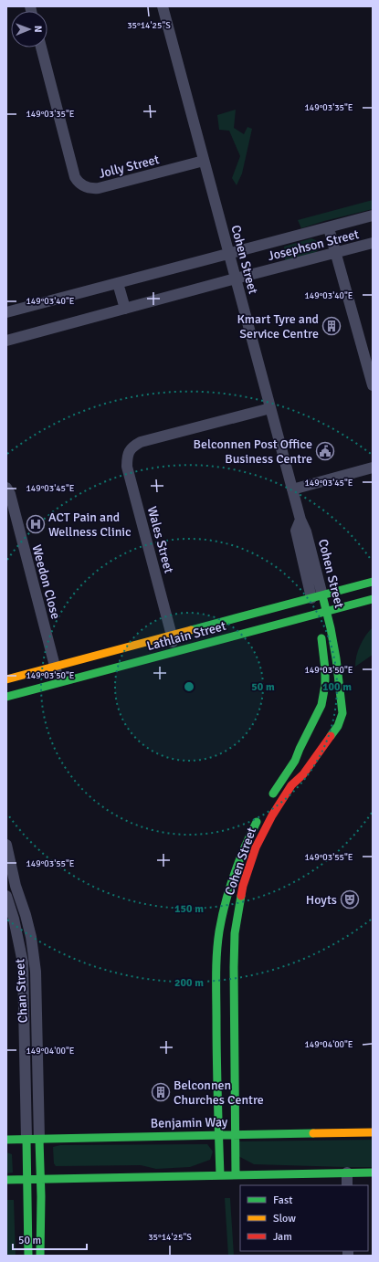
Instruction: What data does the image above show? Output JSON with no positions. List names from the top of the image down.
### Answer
{
  "streets": {
    "street": [
      "Jolly Street",
      "Josephson Street",
      "Cohen Street",
      "Wales Street",
      "Weedon Close",
      "Lathlain Street",
      "Chan Street",
      "Benjamin Way"
    ]
  },
  "crossings": [
    ["Jolly Street", "Cohen Street"],
    ["Josephson Street", "Cohen Street"],
    ["Cohen Street", "Wales Street"],
    ["Cohen Street", "Lathlain Street"],
    ["Cohen Street", "Benjamin Way"],
    ["Wales Street", "Lathlain Street"],
    ["Weedon Close", "Lathlain Street"],
    ["Chan Street", "Benjamin Way"]
  ],
  "places": {
    "building": ["Kmart Tyre and Service Centre", "Belconnen Churches Centre"],
    "public building": ["Belconnen Post Office Business Centre"],
    "hospital": ["ACT Pain and Wellness Clinic"],
    "theatre": ["Hoyts"]
  },
  "legend": ["Fast", "Slow", "Jam"],
  "scale_bar": "50 m",
  "north": "right",
  "coordinates": [
    "35°14'25\"S",
    "149°03'35\"E",
    "149°03'40\"E",
    "149°03'45\"E",
    "149°03'50\"E",
    "149°03'55\"E",
    "149°04'00\"E"
  ],
  "rings": [
    "50 m",
    "100 m",
    "150 m",
    "200 m"
  ]
}
